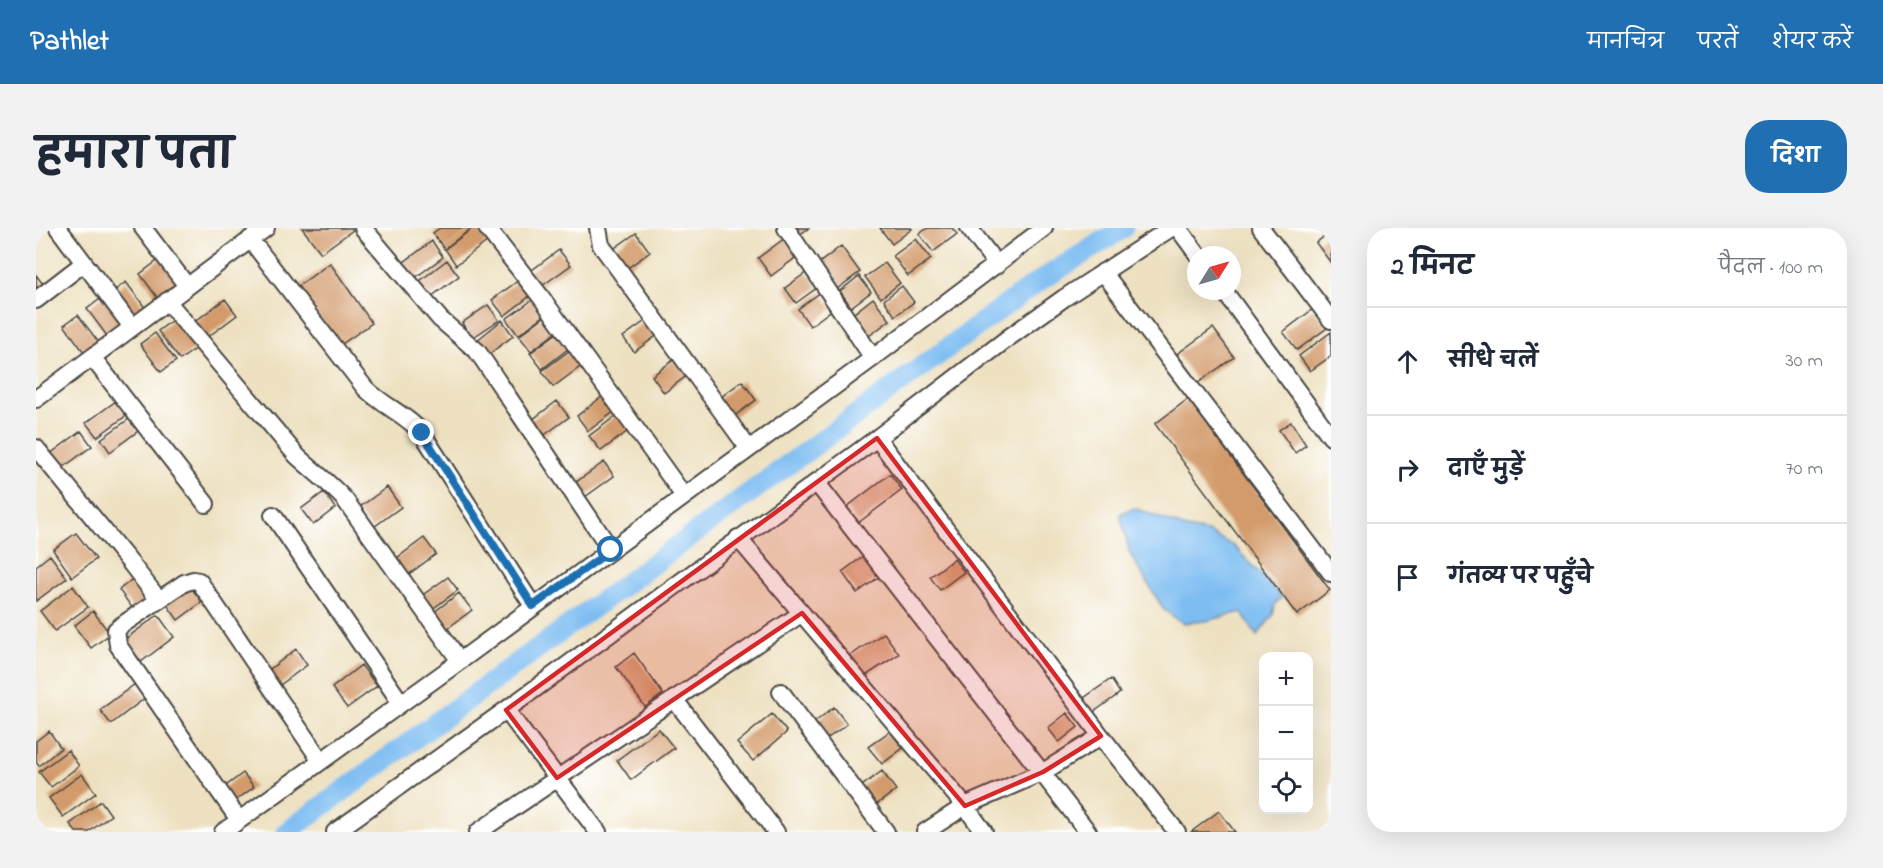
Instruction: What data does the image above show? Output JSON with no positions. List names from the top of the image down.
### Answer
{
  "north": "top right",
  "page": {
    "header": "Pathlet",
    "nav": ["मानचित्र", "परतें", "शेयर करें"],
    "title": "हमारा पता",
    "buttons": "दिशा",
    "heading": ["2 मिनट", "पैदल · 100 m"],
    "list": [
      ["सीधे चलें", "30 m"],
      ["दाएँ मुड़ें", "70 m"],
      "गंतव्य पर पहुँचे"
    ],
    "map_buttons": ["+", "−"]
  }
}
